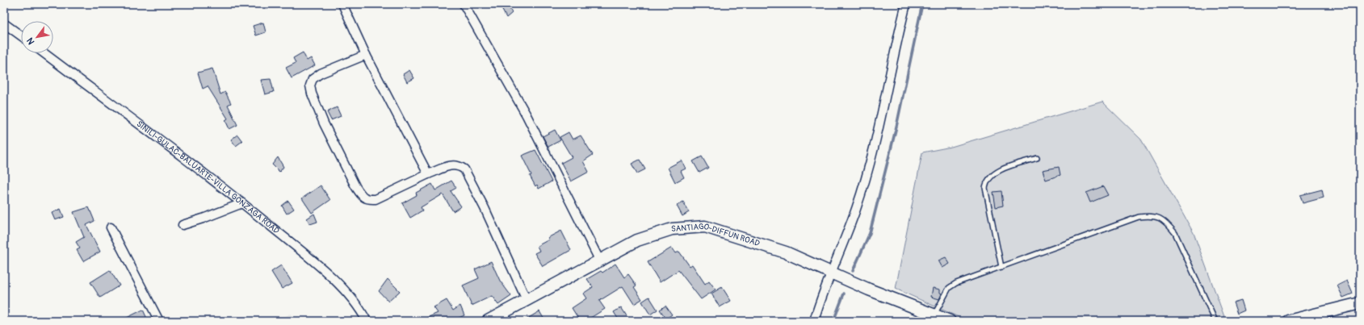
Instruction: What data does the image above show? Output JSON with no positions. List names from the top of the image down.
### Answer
{
  "streets": {
    "main road": ["SANTIAGO-DIFFUN ROAD"],
    "street": ["SINILI-GULAC-BALUARTE-VILLA GONZAGA ROAD"]
  },
  "north": "bottom left"
}
